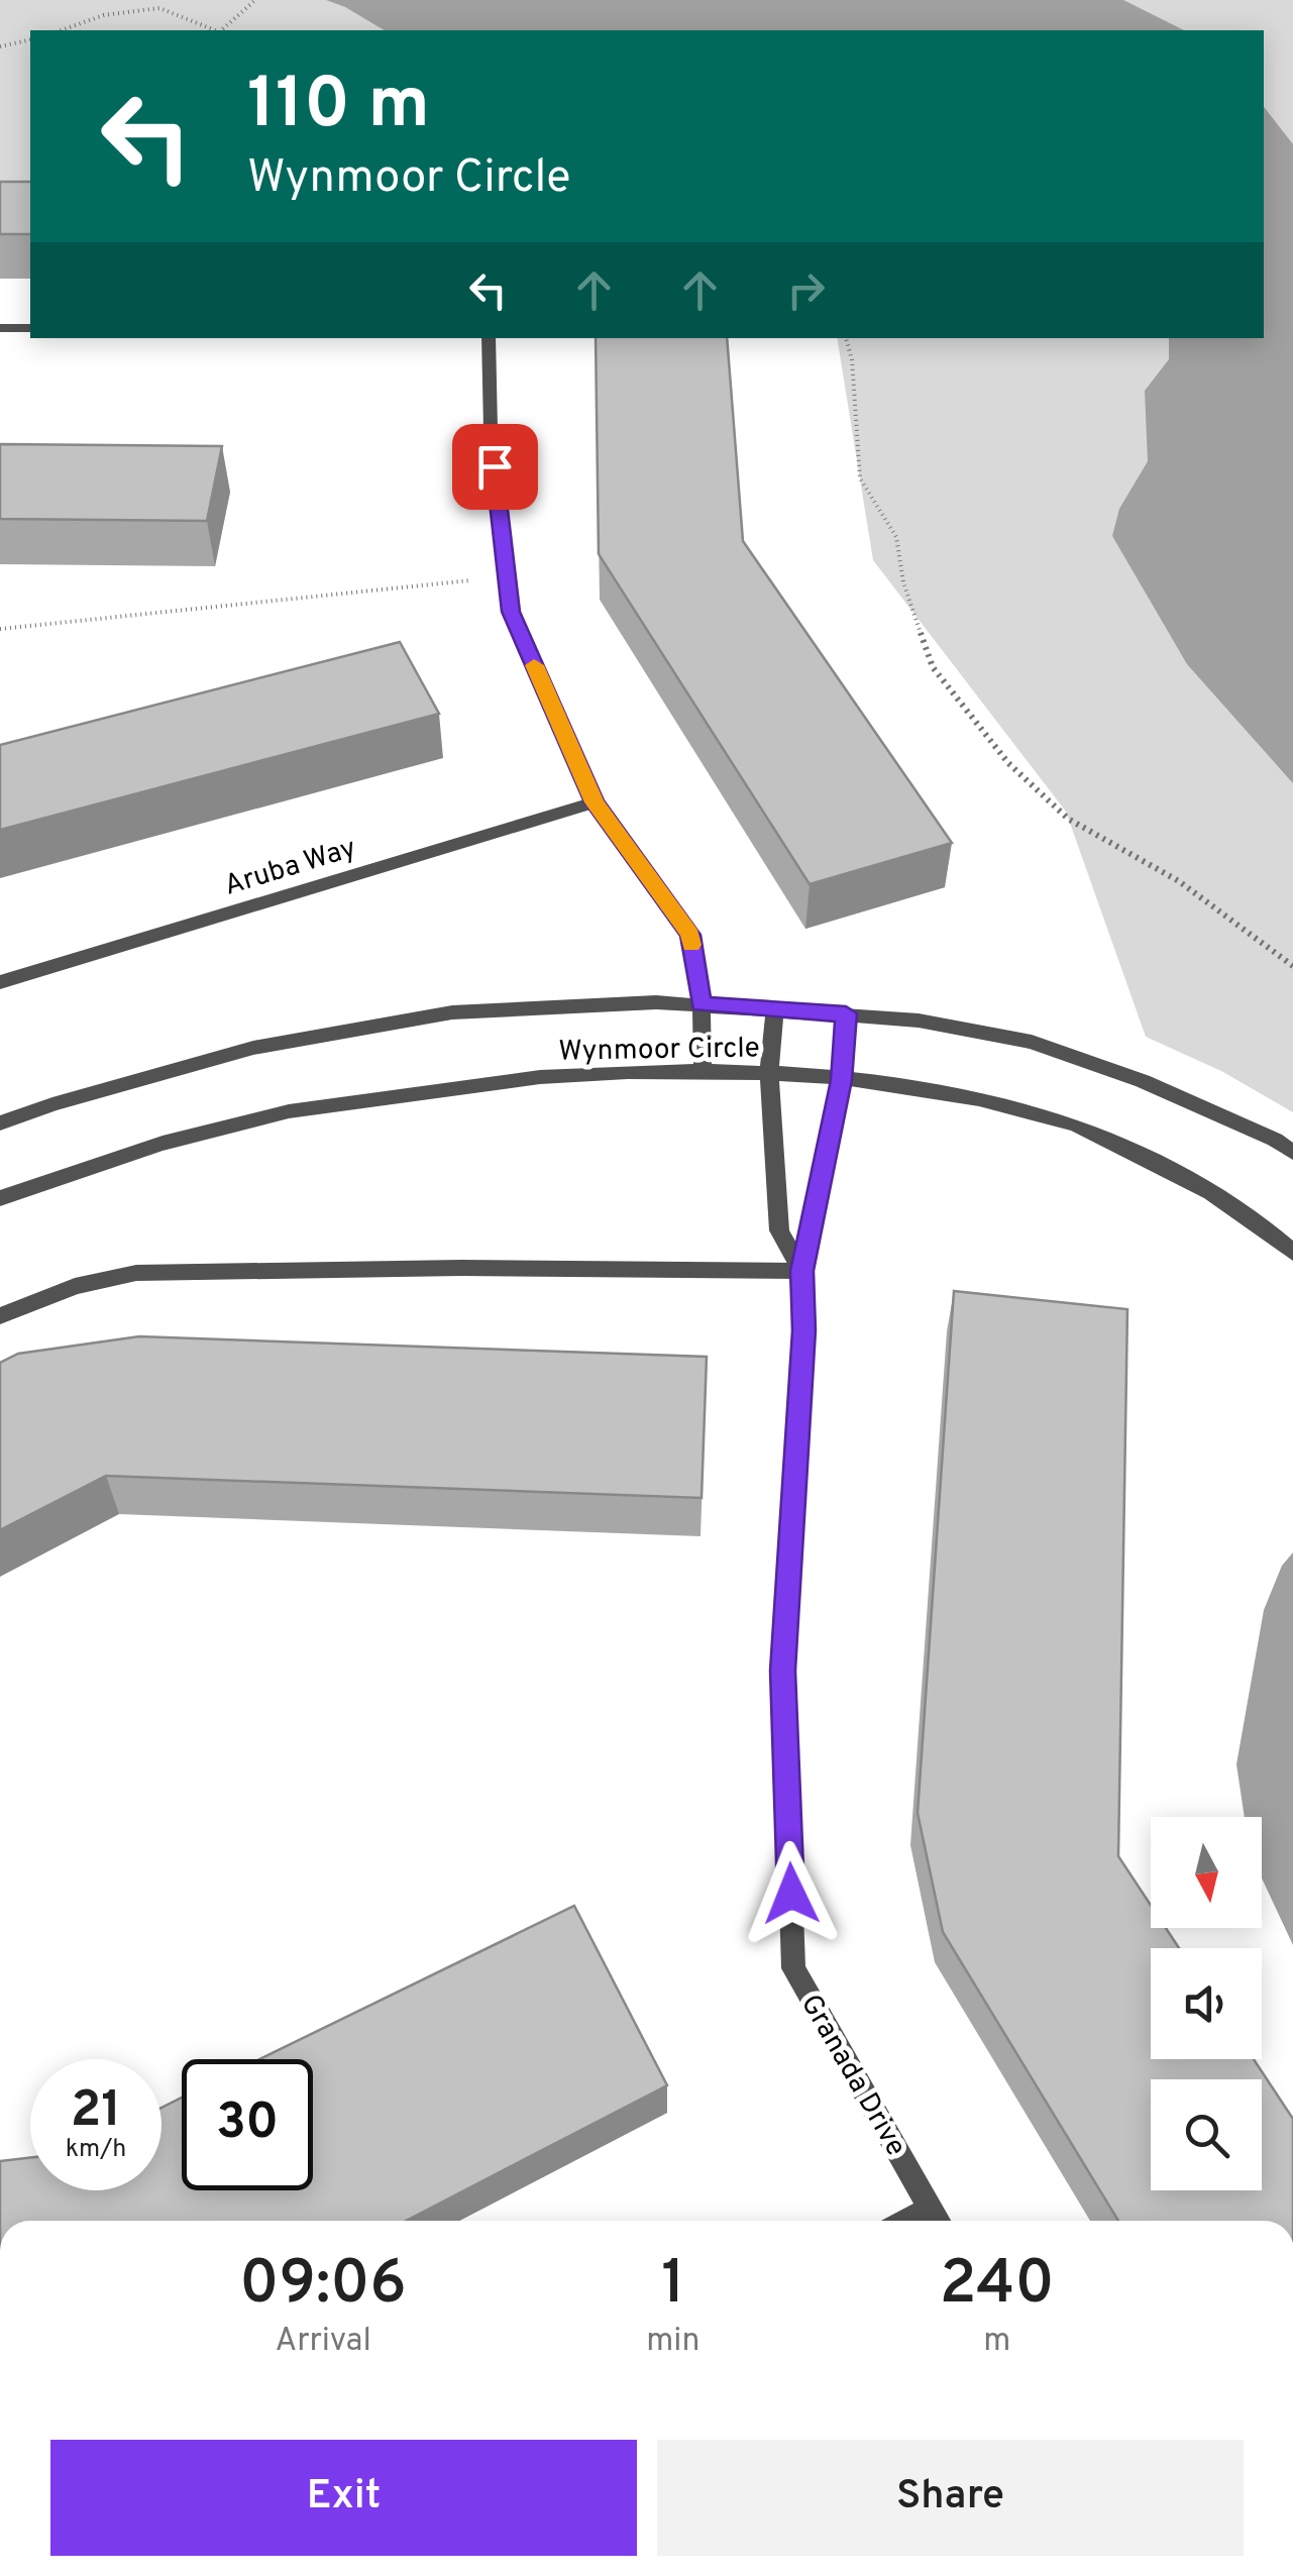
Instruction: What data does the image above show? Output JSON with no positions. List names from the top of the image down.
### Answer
{
  "streets": {
    "street": ["Aruba Way", "Wynmoor Circle", "Granada Drive"]
  },
  "crossings": [
    ["Wynmoor Circle", "Granada Drive"]
  ],
  "north": "bottom",
  "page": {
    "turn": ["110 m", "Wynmoor Circle"],
    "speed": "21 km/h",
    "limit": "30",
    "eta": [
      "09:06",
      "Arrival",
      "1",
      "min",
      "240",
      "m"
    ],
    "buttons": ["Exit", "Share"]
  }
}
